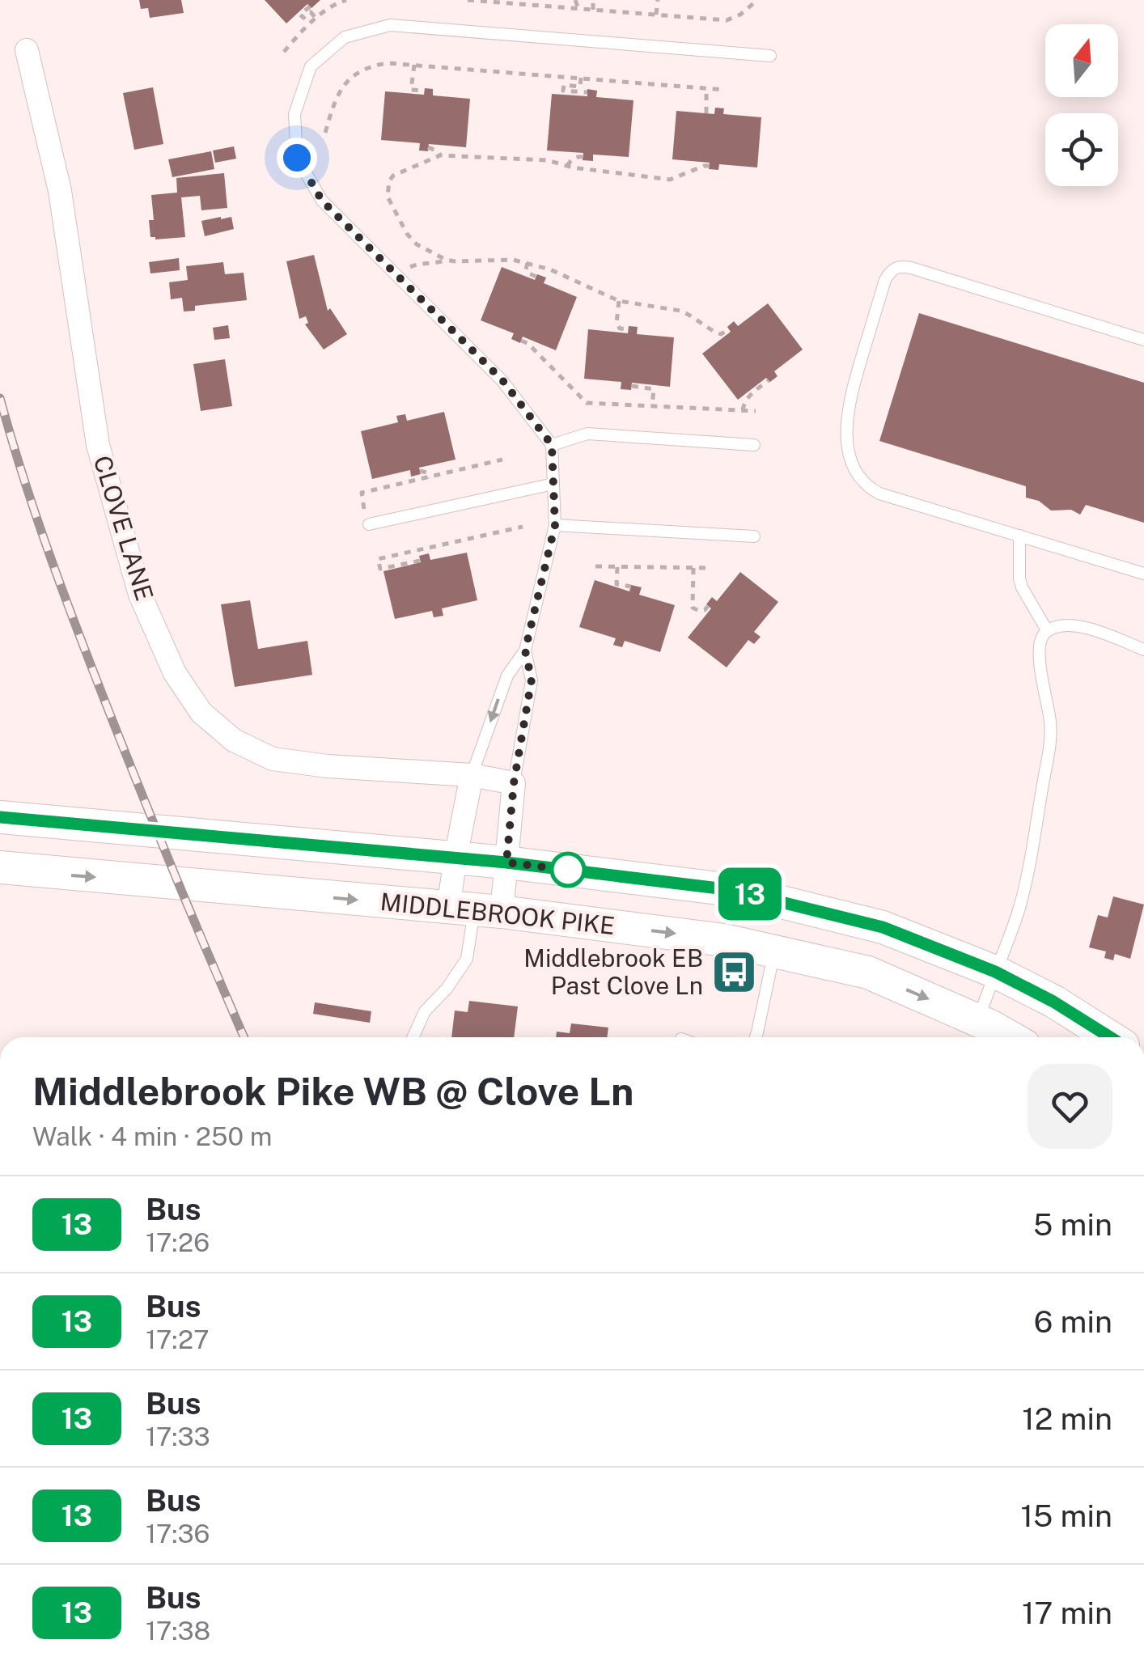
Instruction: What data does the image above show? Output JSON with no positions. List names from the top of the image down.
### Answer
{
  "streets": {
    "main road": ["MIDDLEBROOK PIKE"],
    "street": ["CLOVE LANE"]
  },
  "places": {
    "bus stop": ["Middlebrook EB Past Clove Ln"]
  },
  "lines": ["bus line 13"],
  "north": "top",
  "page": {
    "on_map": "13",
    "heading": ["Middlebrook Pike WB @ Clove Ln", "Walk · 4 min · 250 m"],
    "list": [
      {
        "mark": "13",
        "name": "Bus",
        "note": "17:26",
        "value": "5 min"
      },
      {
        "mark": "13",
        "name": "Bus",
        "note": "17:27",
        "value": "6 min"
      },
      {
        "mark": "13",
        "name": "Bus",
        "note": "17:33",
        "value": "12 min"
      },
      {
        "mark": "13",
        "name": "Bus",
        "note": "17:36",
        "value": "15 min"
      },
      {
        "mark": "13",
        "name": "Bus",
        "note": "17:38",
        "value": "17 min"
      }
    ]
  }
}
